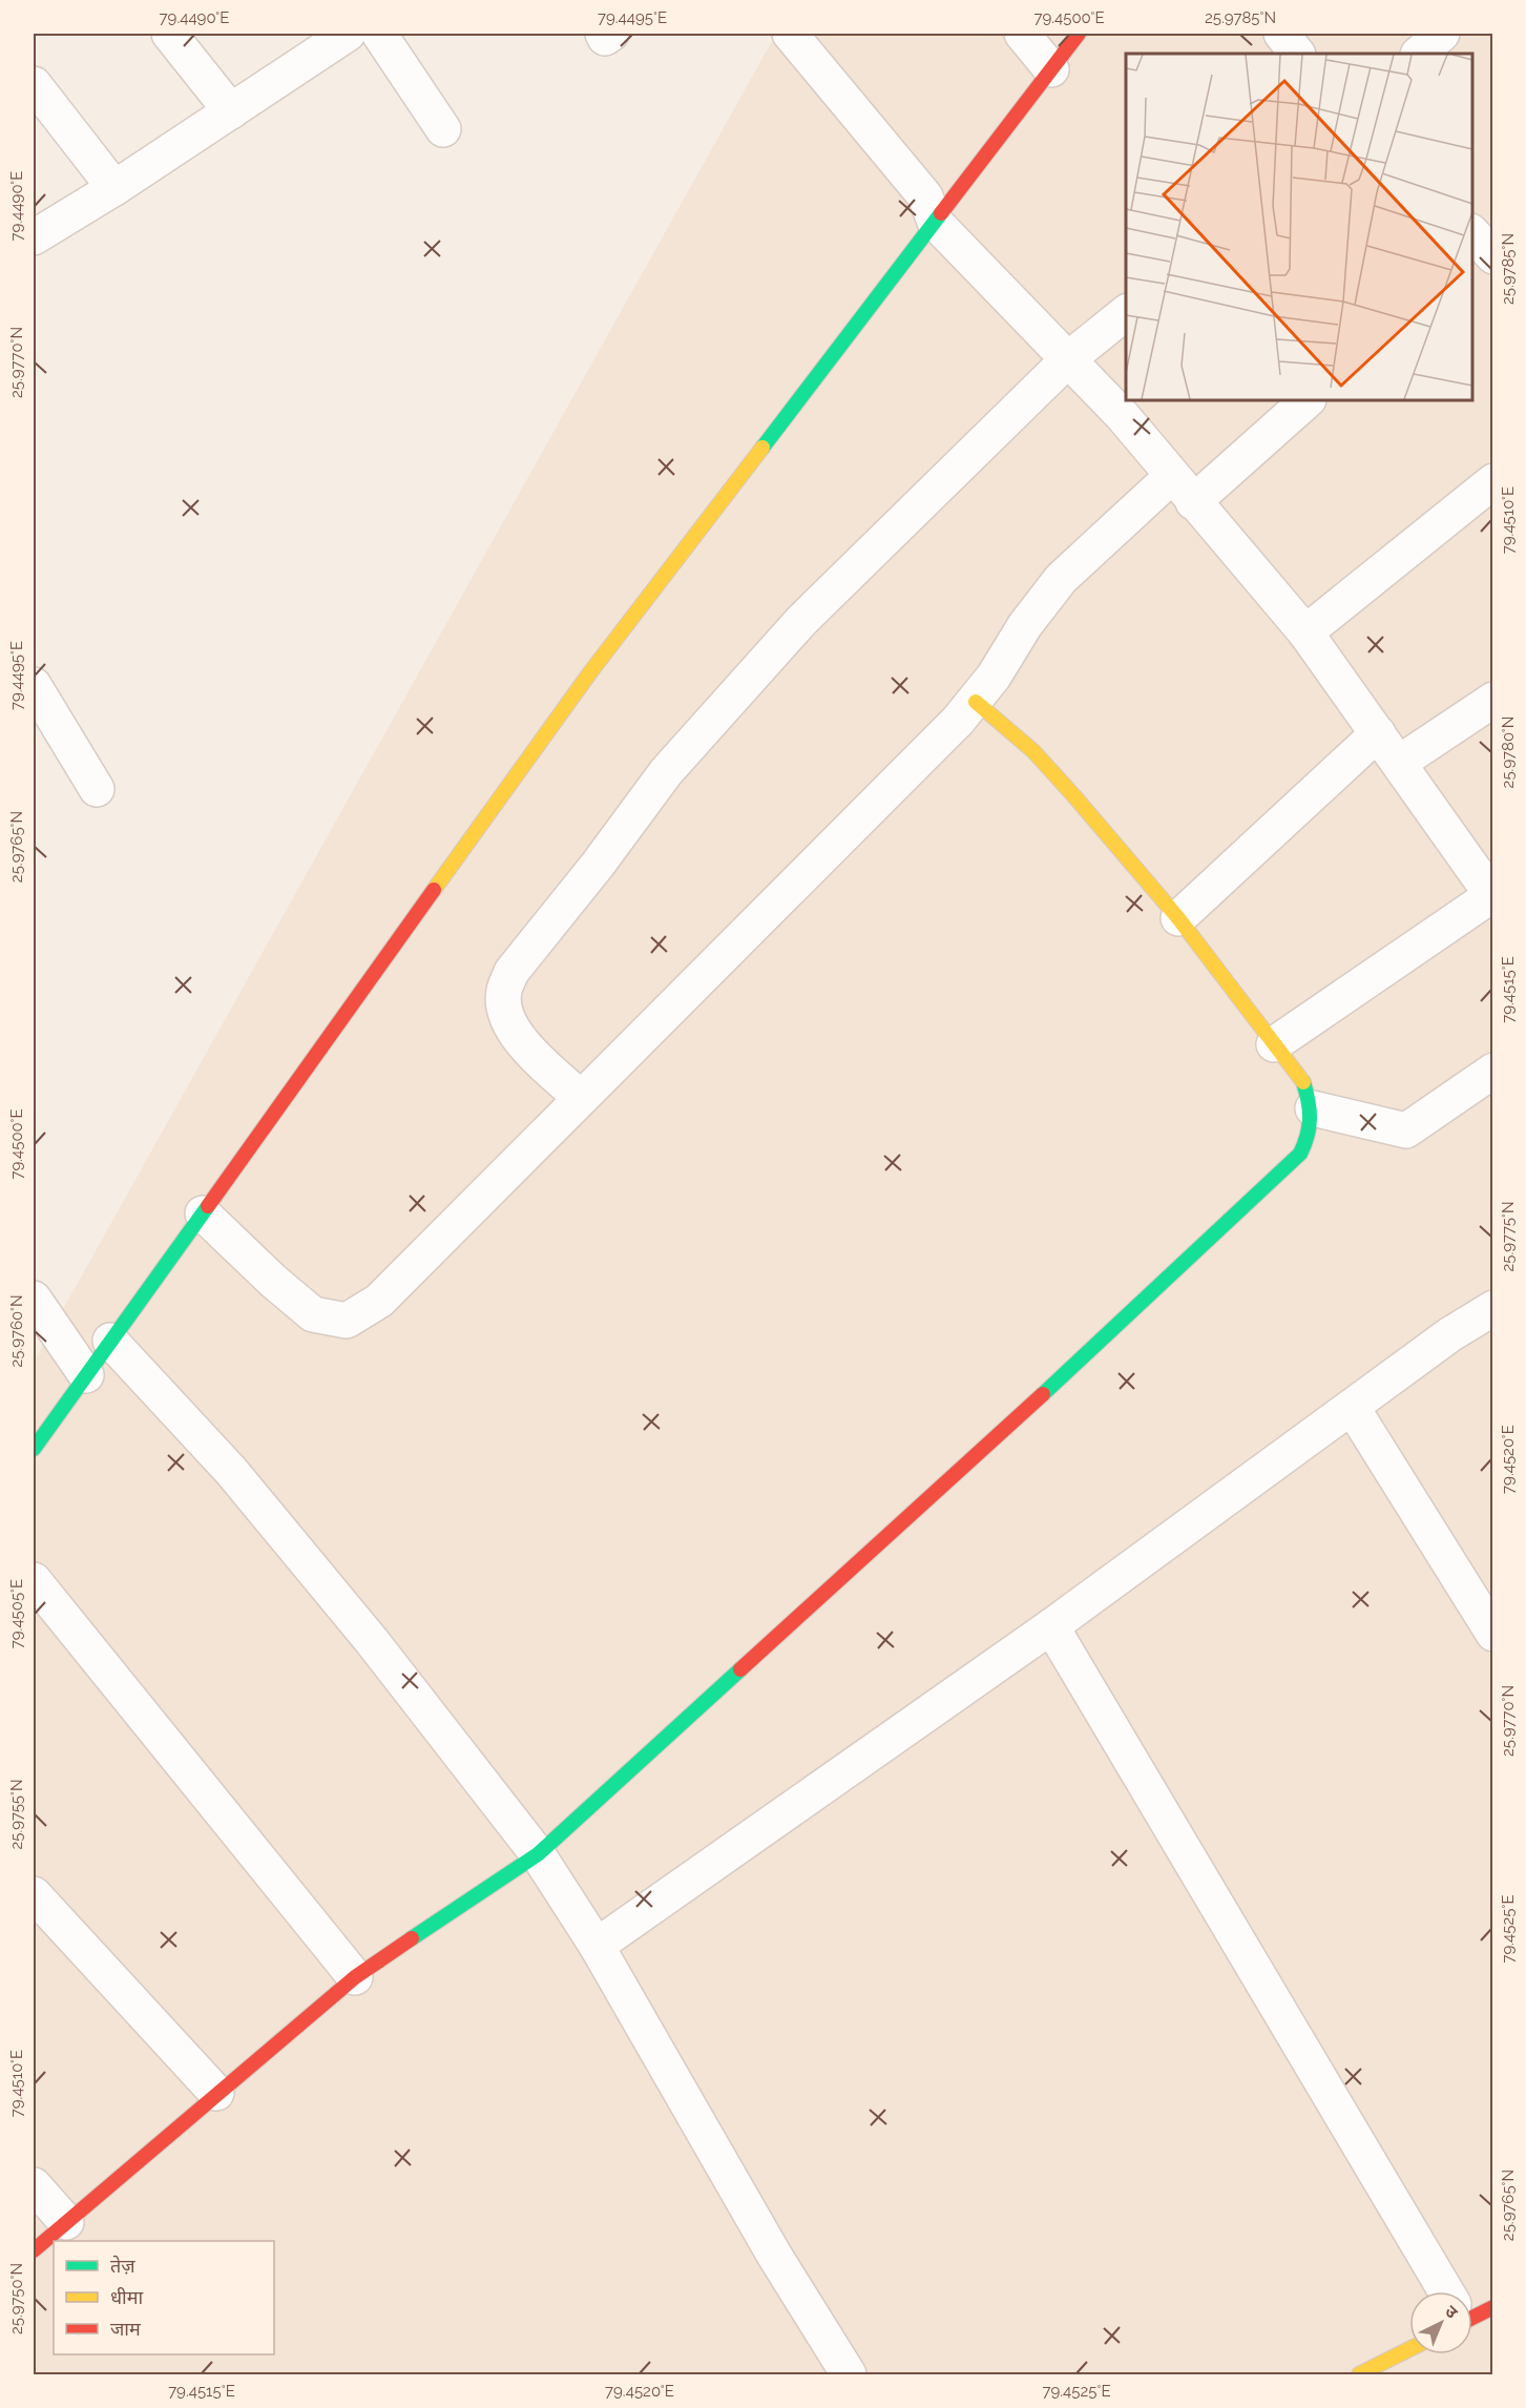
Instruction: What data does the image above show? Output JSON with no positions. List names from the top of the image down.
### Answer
{
  "legend": ["तेज़", "धीमा", "जाम"],
  "north": "top right",
  "coordinates": [
    "79.4490°E",
    "79.4495°E",
    "79.4500°E",
    "25.9785°N",
    "25.9770°N",
    "79.4510°E",
    "25.9780°N",
    "25.9765°N",
    "79.4515°E",
    "25.9775°N",
    "25.9760°N",
    "79.4520°E",
    "79.4505°E",
    "25.9755°N",
    "79.4525°E",
    "25.9750°N"
  ]
}
